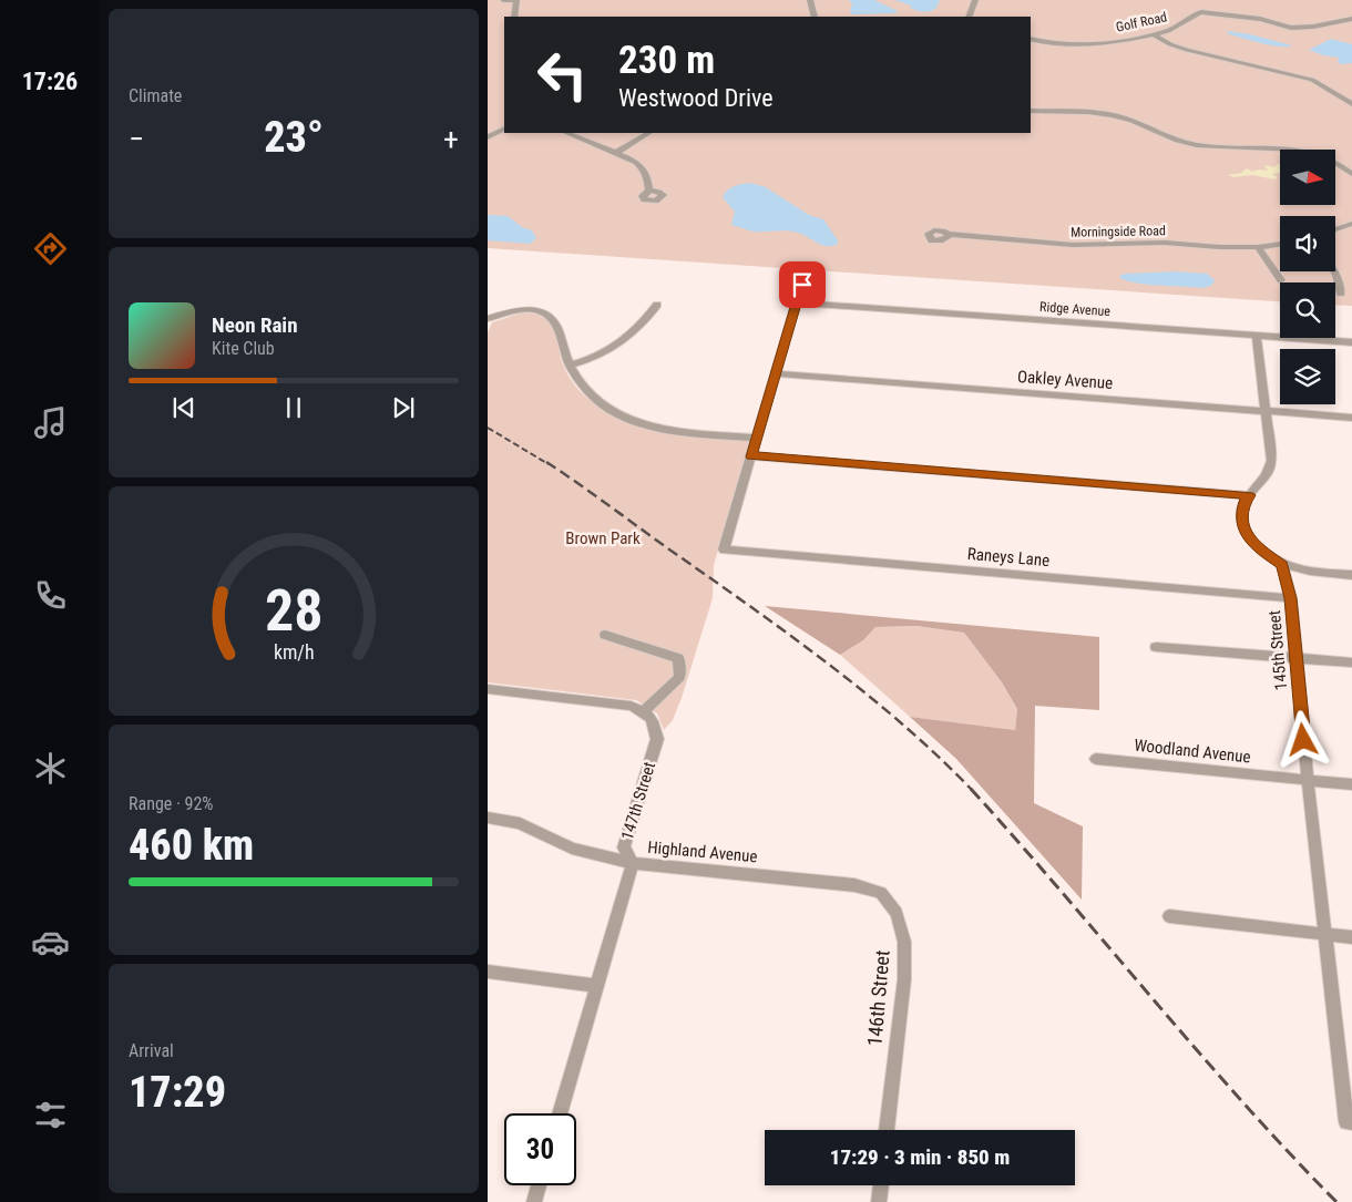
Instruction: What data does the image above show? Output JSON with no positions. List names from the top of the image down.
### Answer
{
  "streets": {
    "street": [
      "Golf Road",
      "Morningside Road",
      "Ridge Avenue",
      "Oakley Avenue",
      "Raneys Lane",
      "145th Street",
      "Woodland Avenue",
      "147th Street",
      "Highland Avenue",
      "146th Street"
    ]
  },
  "crossings": [
    ["Raneys Lane", "145th Street"],
    ["145th Street", "Woodland Avenue"],
    ["147th Street", "Highland Avenue"],
    ["Highland Avenue", "146th Street"]
  ],
  "parks": ["Brown Park"],
  "north": "right",
  "page": {
    "tabs": "17:26",
    "tile": [
      "Climate",
      ["Range · 92%", "460 km"],
      ["Arrival", "17:29"]
    ],
    "turn": ["230 m", "Westwood Drive"],
    "heat": ["−", "23°", "+"],
    "song": ["Neon Rain", "Kite Club"],
    "limit": "30",
    "trip": "17:29 · 3 min · 850 m",
    "gauge": ["28", "km/h"]
  }
}
